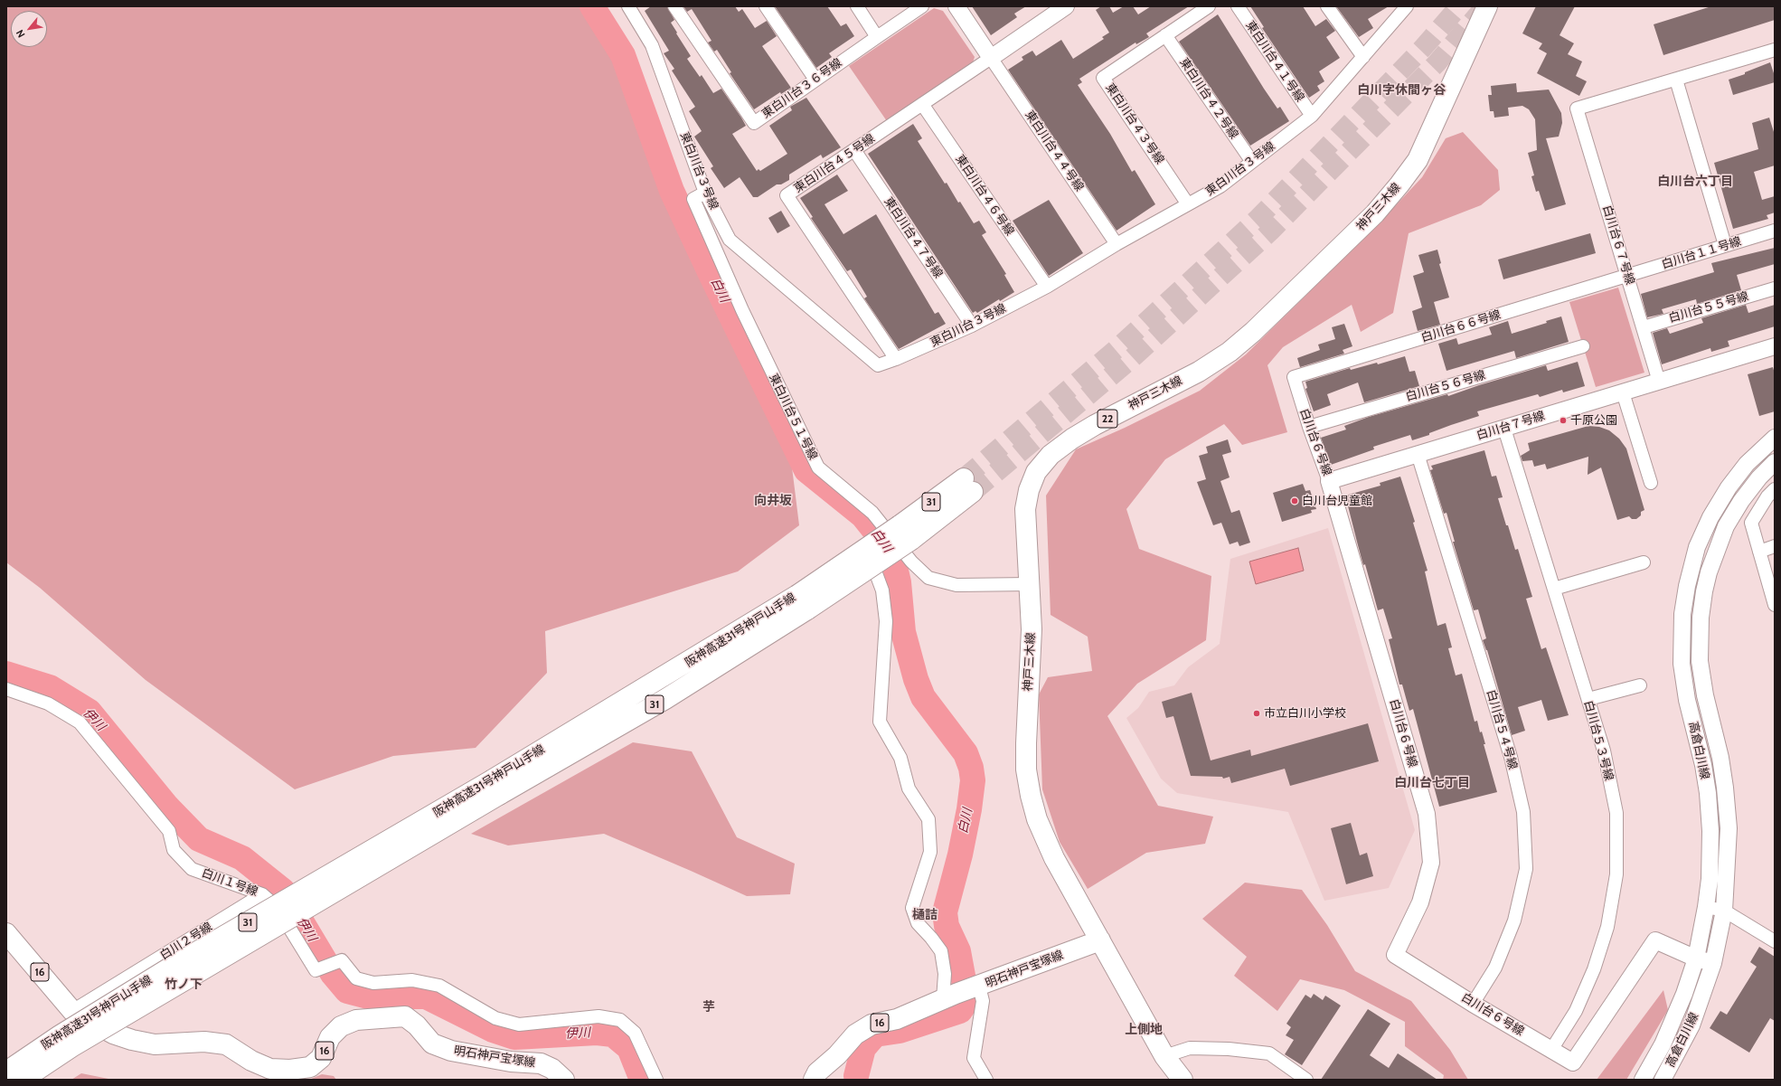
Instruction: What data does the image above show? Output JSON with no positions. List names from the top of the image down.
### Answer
{
  "streets": {
    "main road": [
      "神戸三木線",
      "22",
      "31",
      "阪神高速31号神戸山手線",
      "明石神戸宝塚線",
      "16"
    ],
    "street": [
      "東白川台４１号線",
      "東白川台３６号線",
      "東白川台４２号線",
      "東白川台４３号線",
      "東白川台４４号線",
      "東白川台４５号線",
      "東白川台３号線",
      "東白川台４６号線",
      "東白川台４７号線",
      "白川台６７号線",
      "白川台１１号線",
      "白川台５５号線",
      "白川台６６号線",
      "白川台５６号線",
      "東白川台５１号線",
      "白川台７号線",
      "白川台６号線",
      "白川台５４号線",
      "白川台５３号線",
      "高倉白川線",
      "白川１号線",
      "白川２号線"
    ]
  },
  "crossings": [
    ["東白川台４１号線", "東白川台３号線"],
    ["東白川台４２号線", "東白川台４３号線"],
    ["東白川台４２号線", "東白川台３号線"],
    ["東白川台４３号線", "東白川台３号線"],
    ["東白川台４４号線", "東白川台４５号線"],
    ["東白川台４４号線", "東白川台３号線"],
    ["東白川台４５号線", "東白川台３号線"],
    ["東白川台４５号線", "東白川台４６号線"],
    ["東白川台４５号線", "東白川台４７号線"],
    ["東白川台３号線", "東白川台４６号線"],
    ["東白川台３号線", "東白川台４７号線"],
    ["東白川台３号線", "東白川台５１号線"],
    ["神戸三木線", "明石神戸宝塚線"],
    ["白川台６７号線", "白川台１１号線"],
    ["白川台６７号線", "白川台５５号線"],
    ["白川台６７号線", "白川台６６号線"],
    ["白川台６７号線", "白川台７号線"],
    ["白川台１１号線", "白川台６６号線"],
    ["白川台６６号線", "白川台６号線"],
    ["白川台５６号線", "白川台６号線"],
    ["東白川台５１号線", "阪神高速31号神戸山手線"],
    ["白川台７号線", "白川台６号線"],
    ["白川台７号線", "白川台５４号線"],
    ["白川台７号線", "白川台５３号線"],
    ["白川台６号線", "白川台５４号線"],
    ["白川台６号線", "白川台５３号線"],
    ["白川台６号線", "高倉白川線"],
    ["白川１号線", "白川２号線"],
    ["白川２号線", "明石神戸宝塚線"]
  ],
  "districts": [
    "白川字休間ヶ谷",
    "白川台六丁目",
    "向井坂",
    "白川台七丁目",
    "樋詰",
    "竹ノ下",
    "芋",
    "上側地"
  ],
  "water": ["白川", "伊川"],
  "places": ["千原公園", "白川台児童館", "市立白川小学校"],
  "north": "bottom left"
}
